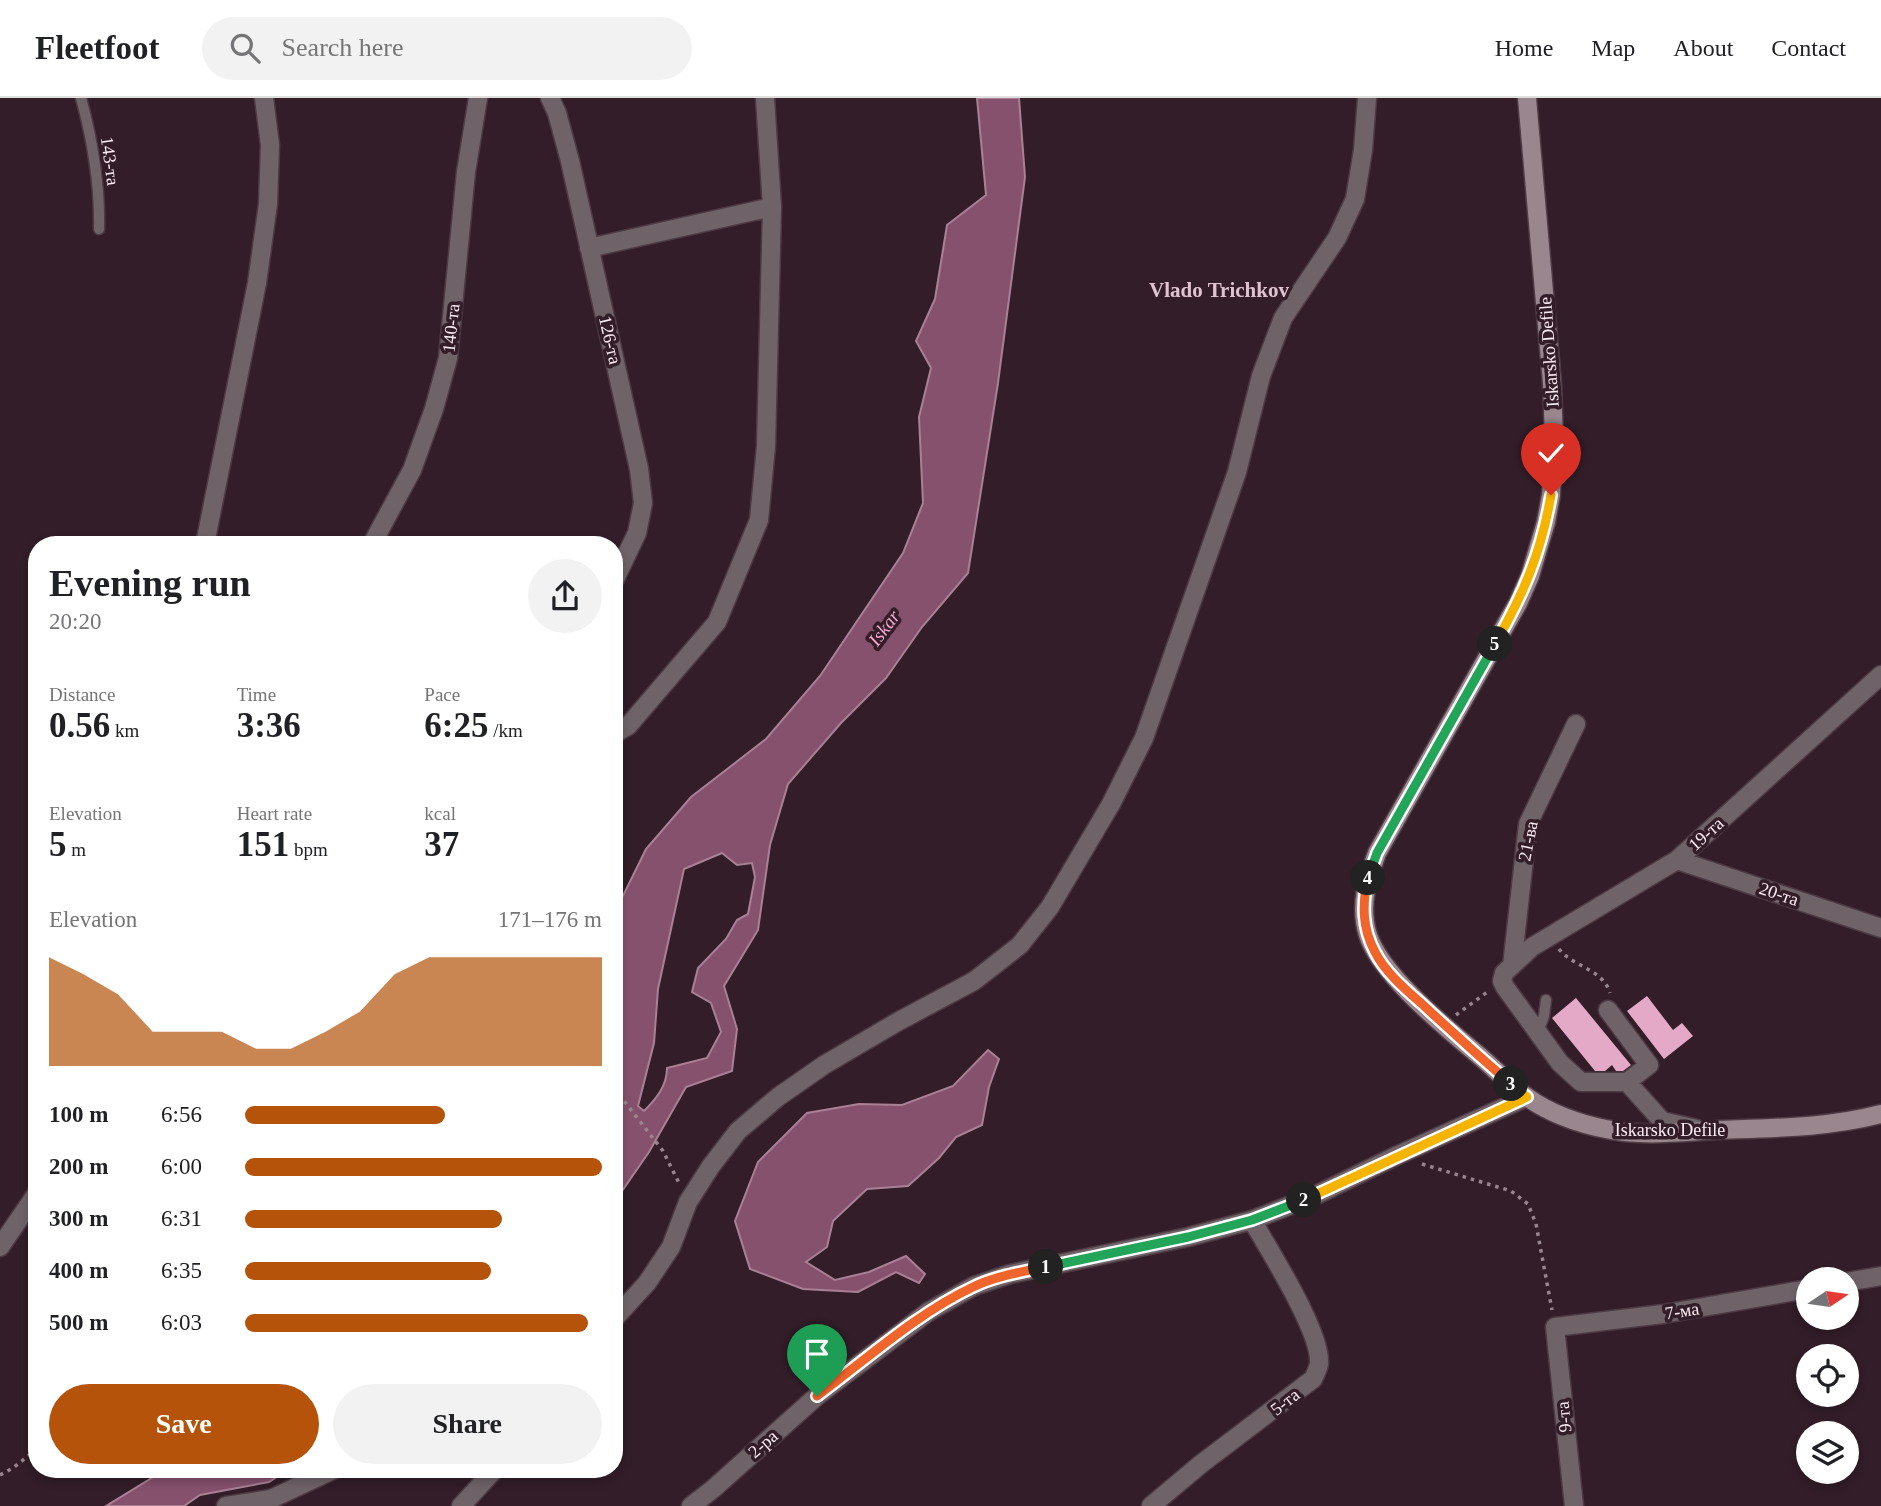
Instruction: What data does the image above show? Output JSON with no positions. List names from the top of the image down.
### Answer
{
  "streets": {
    "main road": ["Iskarsko Defile"],
    "street": [
      "140-та",
      "126-та",
      "19-та",
      "21-ва",
      "20-та",
      "7-ма",
      "5-та",
      "9-та",
      "2-ра"
    ],
    "lane": ["143-та"]
  },
  "crossings": [
    ["Iskarsko Defile", "2-ра"],
    ["19-та", "21-ва"],
    ["19-та", "20-та"],
    ["7-ма", "9-та"],
    ["5-та", "2-ра"]
  ],
  "districts": ["Vlado Trichkov"],
  "water": ["Iskar"],
  "north": "right",
  "page": {
    "header": "Fleetfoot",
    "search": "Search here",
    "nav": [
      "Home",
      "Map",
      "About",
      "Contact"
    ],
    "heading": ["Evening run", "20:20"],
    "pins": [
      "5",
      "4",
      "3",
      "2",
      "1"
    ],
    "stats": [
      ["Distance", "0.56 km"],
      ["Time", "3:36"],
      ["Pace", "6:25 /km"],
      ["Elevation", "5 m"],
      ["Heart rate", "151 bpm"],
      ["kcal", "37"]
    ],
    "chart": ["Elevation", "171–176 m"],
    "list": [
      {
        "name": "100 m",
        "note": "6:56"
      },
      {
        "name": "200 m",
        "note": "6:00"
      },
      {
        "name": "300 m",
        "note": "6:31"
      },
      {
        "name": "400 m",
        "note": "6:35"
      },
      {
        "name": "500 m",
        "note": "6:03"
      }
    ],
    "buttons": ["Save", "Share"]
  }
}
